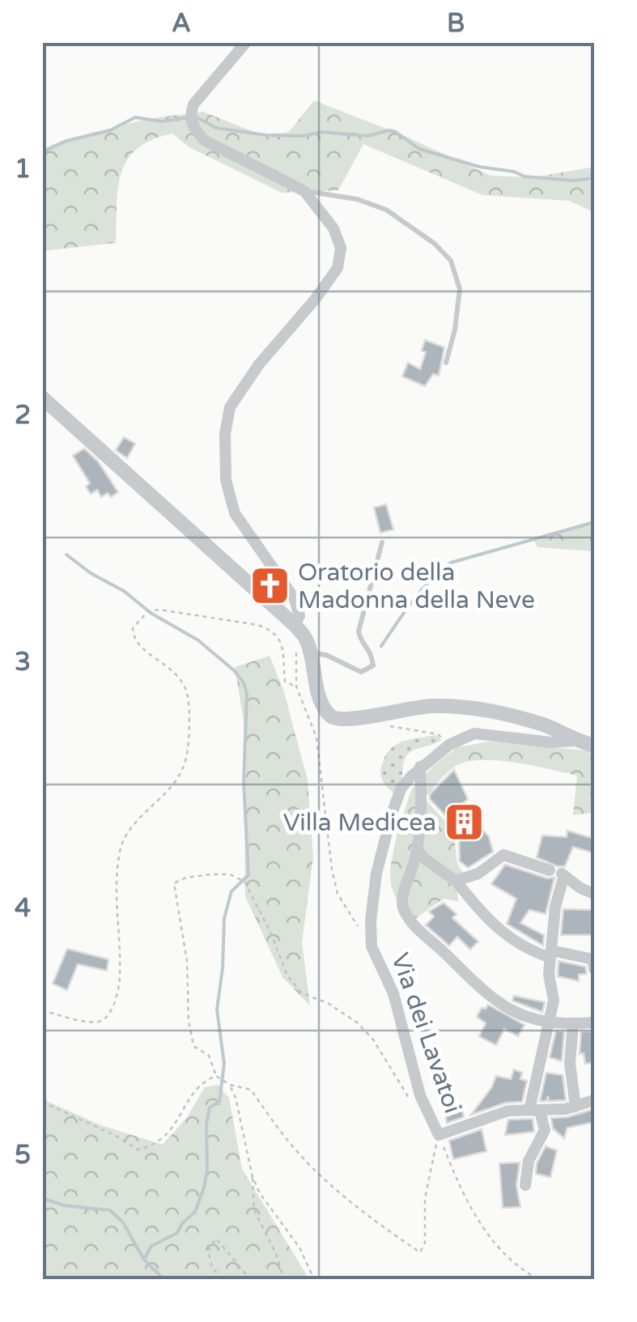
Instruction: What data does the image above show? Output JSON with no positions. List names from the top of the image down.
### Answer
{
  "streets": {
    "street": ["Via dei Lavatoi"]
  },
  "places": {
    "church": ["Oratorio della Madonna della Neve"],
    "building": ["Villa Medicea"]
  },
  "grid": {
    "columns": ["A", "B"],
    "rows": [
      "1",
      "2",
      "3",
      "4",
      "5"
    ]
  }
}
